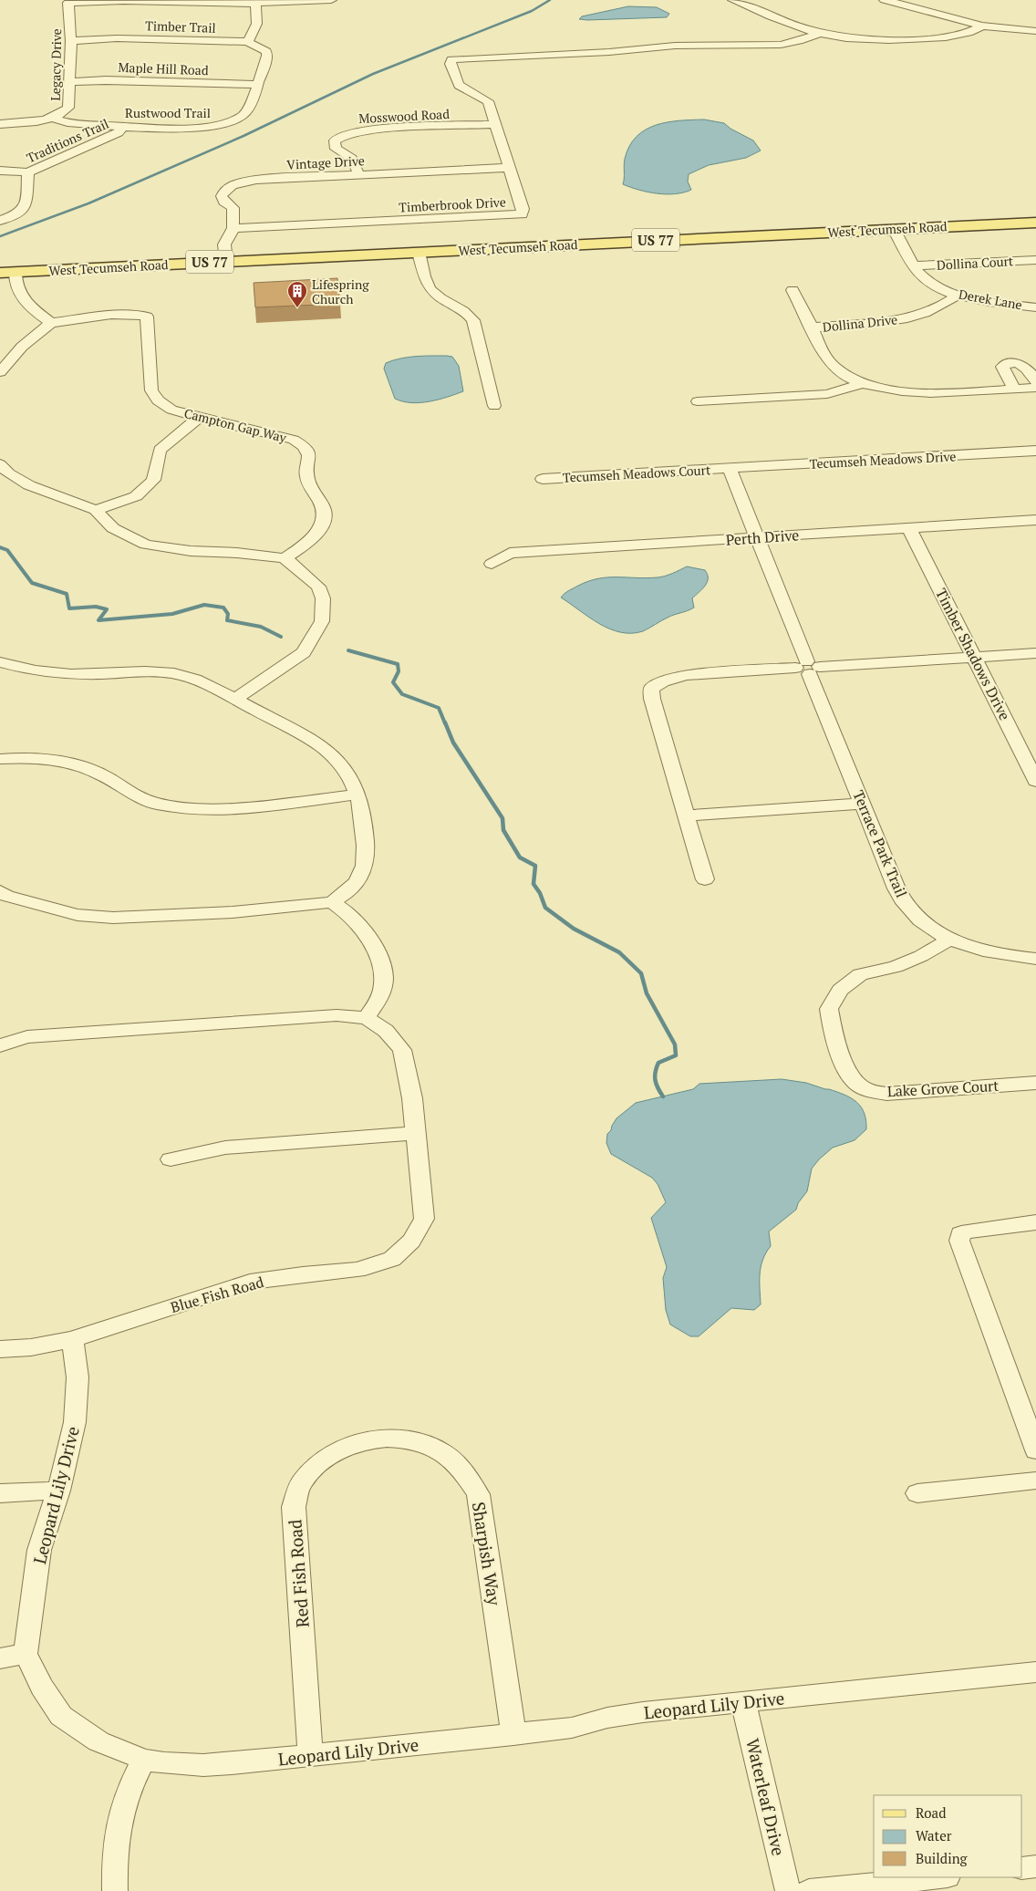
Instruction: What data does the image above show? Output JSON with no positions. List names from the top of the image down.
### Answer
{
  "streets": {
    "main road": ["West Tecumseh Road", "US 77"],
    "street": [
      "Timber Trail",
      "Legacy Drive",
      "Maple Hill Road",
      "Rustwood Trail",
      "Mosswood Road",
      "Traditions Trail",
      "Vintage Drive",
      "Timberbrook Drive",
      "Dollina Court",
      "Derek Lane",
      "Dollina Drive",
      "Campton Gap Way",
      "Tecumseh Meadows Drive",
      "Tecumseh Meadows Court",
      "Perth Drive",
      "Timber Shadows Drive",
      "Terrace Park Trail",
      "Lake Grove Court",
      "Blue Fish Road",
      "Leopard Lily Drive",
      "Sharpish Way",
      "Red Fish Road",
      "Waterleaf Drive"
    ]
  },
  "crossings": [
    ["Timber Trail", "Legacy Drive"],
    ["Timber Trail", "Rustwood Trail"],
    ["Legacy Drive", "Maple Hill Road"],
    ["Legacy Drive", "Rustwood Trail"],
    ["Maple Hill Road", "Rustwood Trail"],
    ["Rustwood Trail", "Traditions Trail"],
    ["Mosswood Road", "Vintage Drive"],
    ["Mosswood Road", "Timberbrook Drive"],
    ["Vintage Drive", "Timberbrook Drive"],
    ["West Tecumseh Road", "Derek Lane"],
    ["Dollina Court", "Derek Lane"],
    ["Derek Lane", "Dollina Drive"],
    ["Tecumseh Meadows Drive", "Tecumseh Meadows Court"],
    ["Tecumseh Meadows Drive", "Terrace Park Trail"],
    ["Tecumseh Meadows Court", "Terrace Park Trail"],
    ["Perth Drive", "Timber Shadows Drive"],
    ["Perth Drive", "Terrace Park Trail"],
    ["Terrace Park Trail", "Lake Grove Court"],
    ["Blue Fish Road", "Leopard Lily Drive"],
    ["Leopard Lily Drive", "Sharpish Way"],
    ["Leopard Lily Drive", "Red Fish Road"],
    ["Leopard Lily Drive", "Waterleaf Drive"],
    ["Sharpish Way", "Red Fish Road"]
  ],
  "places": {
    "building": ["Lifespring Church"]
  },
  "legend": ["Road", "Water", "Building"]
}
